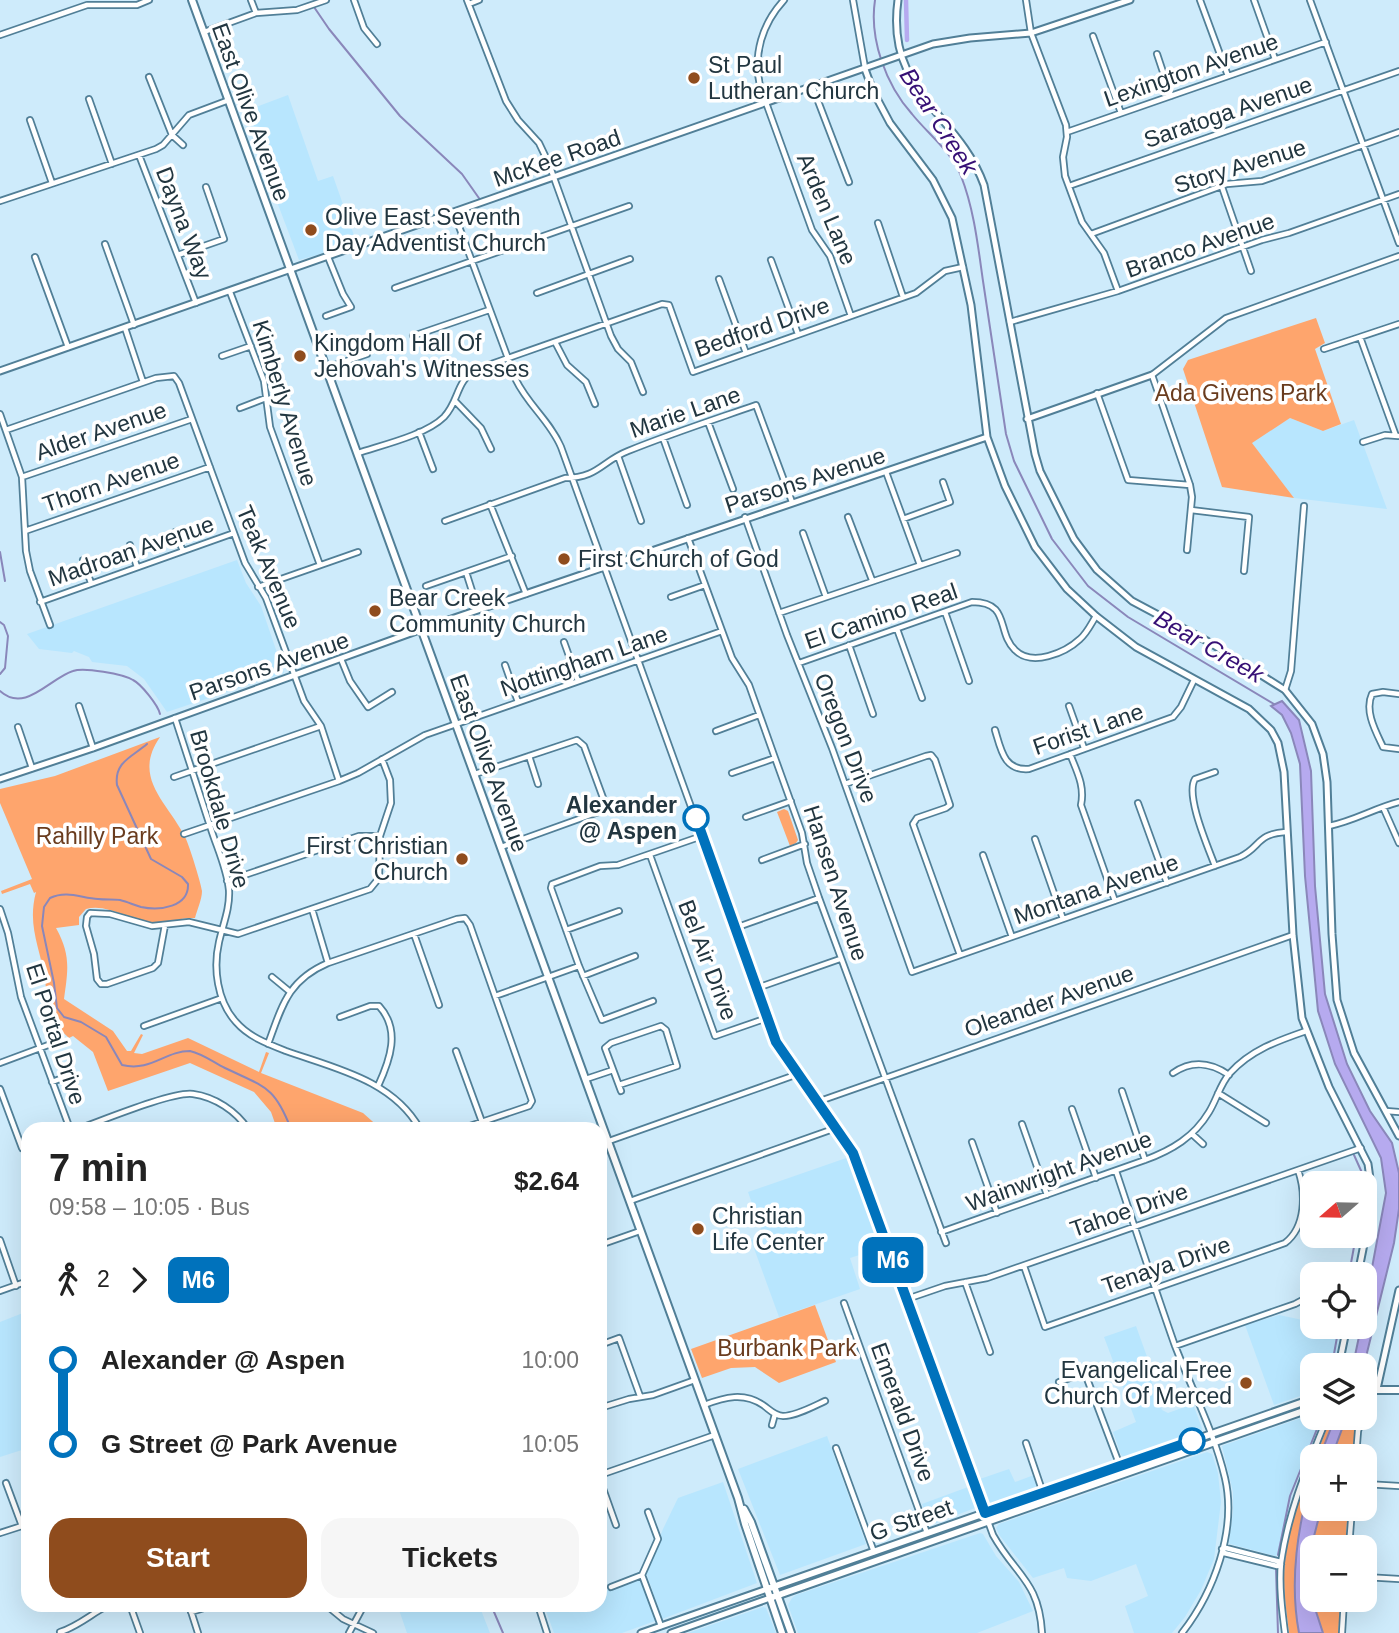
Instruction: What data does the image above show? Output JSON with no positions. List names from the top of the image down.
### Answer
{
  "streets": {
    "main road": ["East Olive Avenue", "G Street"],
    "street": [
      "Lexington Avenue",
      "Saratoga Avenue",
      "McKee Road",
      "Story Avenue",
      "Arden Lane",
      "Dayna Way",
      "Branco Avenue",
      "Bedford Drive",
      "Kimberly Avenue",
      "Marie Lane",
      "Alder Avenue",
      "Parsons Avenue",
      "Thorn Avenue",
      "Madroan Avenue",
      "Teak Avenue",
      "El Camino Real",
      "Nottingham Lane",
      "Forist Lane",
      "Oregon Drive",
      "Brookdale Drive",
      "Hansen Avenue",
      "Montana Avenue",
      "Bel Air Drive",
      "Oleander Avenue",
      "El Portal Drive",
      "Wainwright Avenue",
      "Tahoe Drive",
      "Tenaya Drive",
      "Emerald Drive"
    ]
  },
  "crossings": [
    ["East Olive Avenue", "McKee Road"],
    ["East Olive Avenue", "Bedford Drive"],
    ["East Olive Avenue", "Parsons Avenue"],
    ["East Olive Avenue", "Nottingham Lane"],
    ["East Olive Avenue", "G Street"],
    ["McKee Road", "Arden Lane"],
    ["McKee Road", "Dayna Way"],
    ["McKee Road", "Kimberly Avenue"],
    ["Arden Lane", "Bedford Drive"],
    ["Marie Lane", "Parsons Avenue"],
    ["Alder Avenue", "Teak Avenue"],
    ["Parsons Avenue", "Teak Avenue"],
    ["Parsons Avenue", "Oregon Drive"],
    ["Parsons Avenue", "Brookdale Drive"],
    ["Parsons Avenue", "Hansen Avenue"],
    ["Thorn Avenue", "Teak Avenue"],
    ["Madroan Avenue", "Teak Avenue"],
    ["Teak Avenue", "Nottingham Lane"],
    ["El Camino Real", "Oregon Drive"],
    ["Nottingham Lane", "Brookdale Drive"],
    ["Nottingham Lane", "Hansen Avenue"],
    ["Oregon Drive", "Montana Avenue"],
    ["Hansen Avenue", "Oleander Avenue"],
    ["Hansen Avenue", "Wainwright Avenue"],
    ["Tahoe Drive", "Tenaya Drive"],
    ["Emerald Drive", "G Street"]
  ],
  "water": ["Bear Creek"],
  "parks": ["Ada Givens Park", "Rahilly Park", "Burbank Park"],
  "places": [
    "St Paul Lutheran Church",
    "Olive East Seventh Day Adventist Church",
    "Kingdom Hall Of Jehovah's Witnesses",
    "First Church of God",
    "Bear Creek Community Church",
    "Alexander @ Aspen",
    "First Christian Church",
    "Christian Life Center",
    "Evangelical Free Church Of Merced"
  ],
  "lines": ["bus line M6"],
  "north": "left",
  "page": {
    "on_map": "M6",
    "heading": ["7 min", "09:58 – 10:05 · Bus", "$2.64"],
    "map_buttons": ["+", "−"],
    "legs": ["2", "M6"],
    "list": [
      {
        "name": "Alexander @ Aspen",
        "value": "10:00"
      },
      {
        "name": "G Street @ Park Avenue",
        "value": "10:05"
      }
    ],
    "buttons": ["Start", "Tickets"]
  }
}
